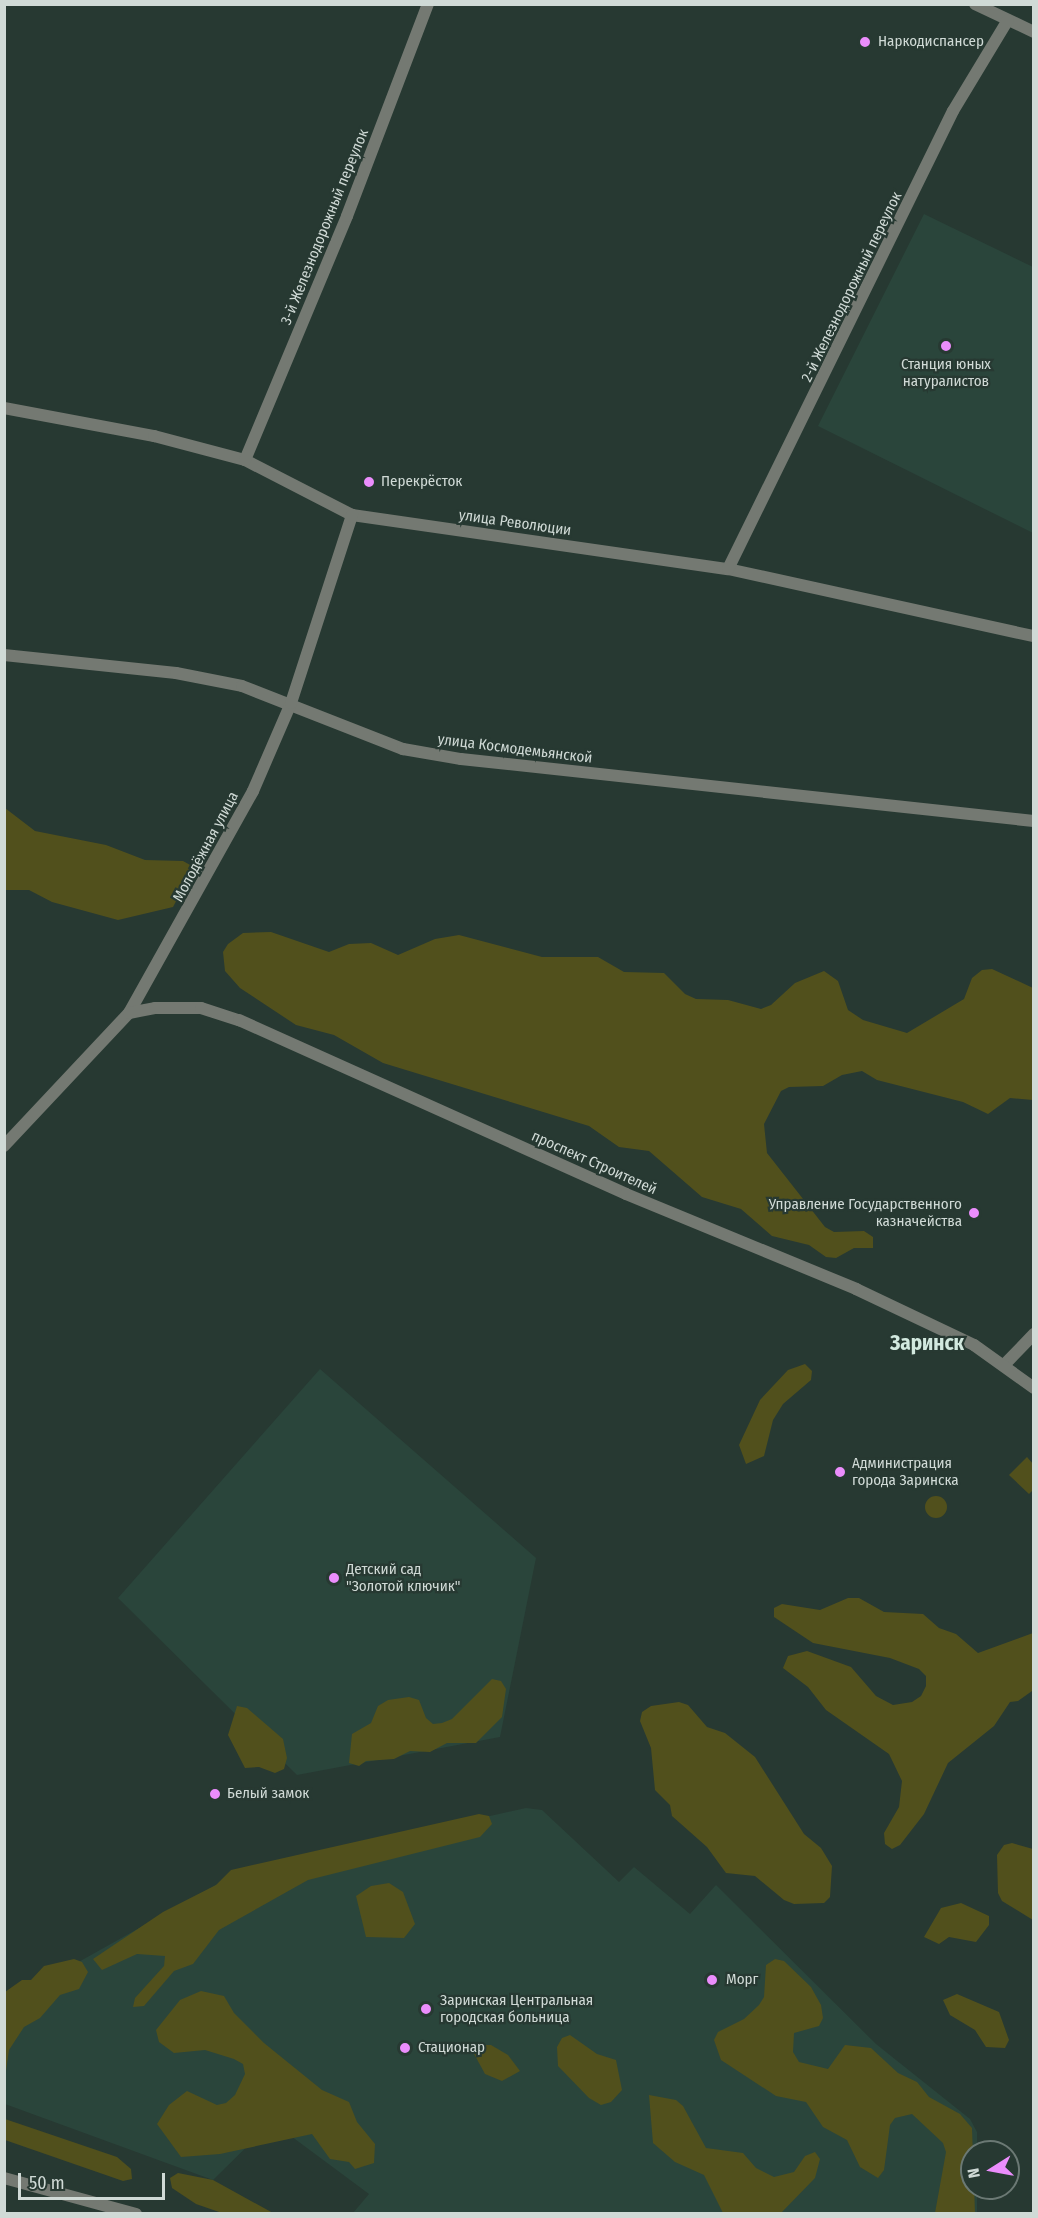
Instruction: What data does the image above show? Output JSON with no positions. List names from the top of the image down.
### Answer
{
  "streets": {
    "street": [
      "3-й Железнодорожный переулок",
      "2-й Железнодорожный переулок",
      "улица Революции",
      "улица Космодемьянской",
      "Молодёжная улица",
      "проспект Строителей"
    ]
  },
  "crossings": [
    ["3-й Железнодорожный переулок", "улица Революции"],
    ["2-й Железнодорожный переулок", "улица Революции"],
    ["улица Революции", "Молодёжная улица"],
    ["улица Космодемьянской", "Молодёжная улица"],
    ["Молодёжная улица", "проспект Строителей"]
  ],
  "districts": ["Заринск"],
  "places": [
    "Наркодиспансер",
    "Станция юных натуралистов",
    "Перекрёсток",
    "Управление Государственного казначейства",
    "Администрация города Заринска",
    "Детский сад \"Золотой ключик\"",
    "Белый замок",
    "Морг",
    "Заринская Центральная городская больница",
    "Стационар"
  ],
  "scale_bar": "50 m",
  "north": "left"
}
